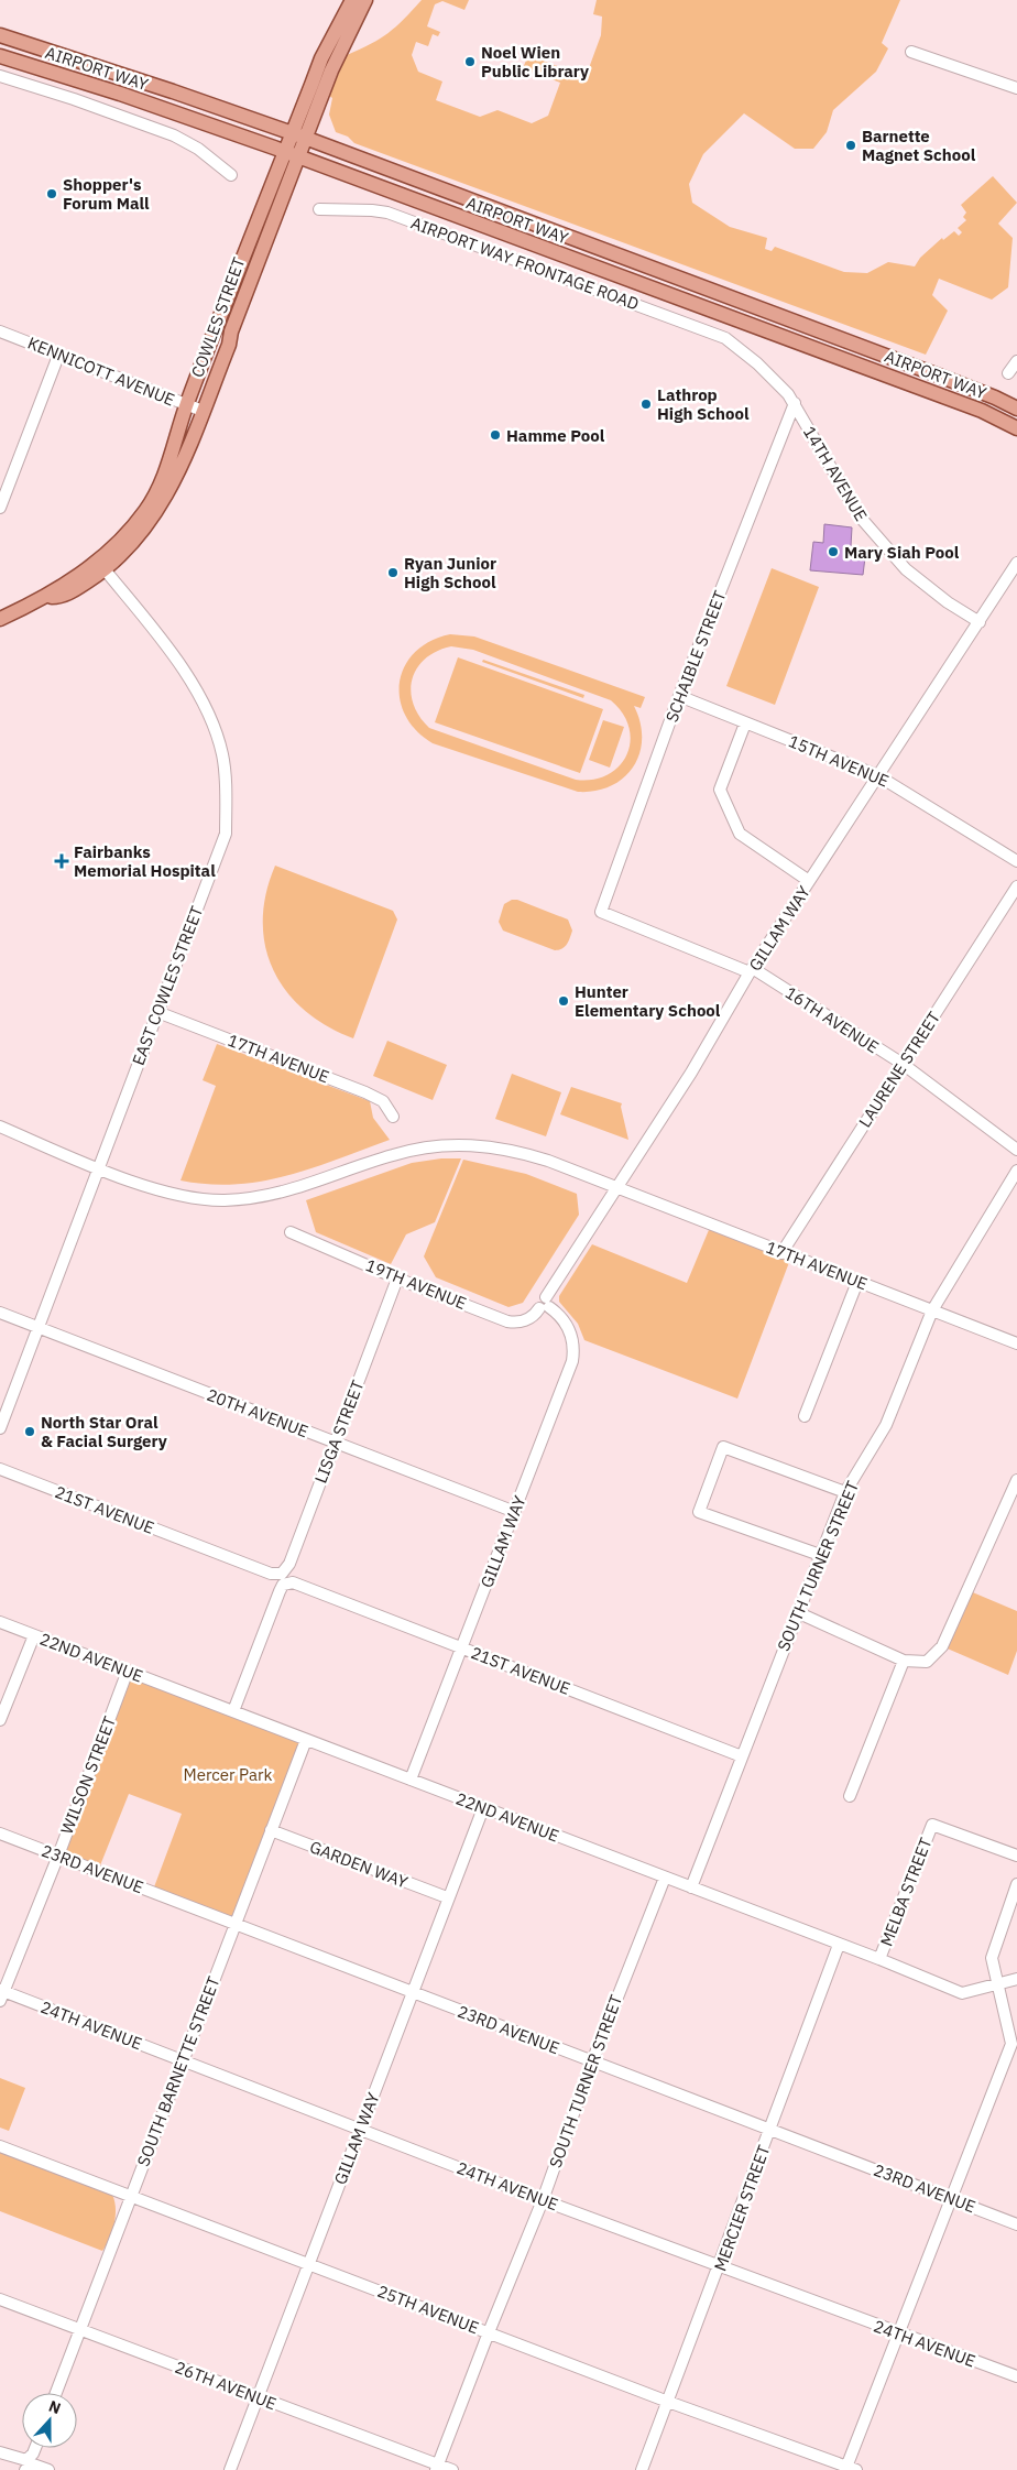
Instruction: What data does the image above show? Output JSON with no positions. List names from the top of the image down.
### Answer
{
  "streets": {
    "main road": ["AIRPORT WAY", "COWLES STREET"],
    "street": [
      "AIRPORT WAY FRONTAGE ROAD",
      "KENNICOTT AVENUE",
      "14TH AVENUE",
      "SCHAIBLE STREET",
      "15TH AVENUE",
      "GILLAM WAY",
      "EAST COWLES STREET",
      "16TH AVENUE",
      "17TH AVENUE",
      "LAURENE STREET",
      "19TH AVENUE",
      "20TH AVENUE",
      "LISGA STREET",
      "21ST AVENUE",
      "SOUTH TURNER STREET",
      "22ND AVENUE",
      "WILSON STREET",
      "GARDEN WAY",
      "23RD AVENUE",
      "MELBA STREET",
      "24TH AVENUE",
      "SOUTH BARNETTE STREET",
      "MERCIER STREET",
      "25TH AVENUE",
      "26TH AVENUE"
    ]
  },
  "crossings": [
    ["AIRPORT WAY", "COWLES STREET"],
    ["AIRPORT WAY FRONTAGE ROAD", "14TH AVENUE"],
    ["COWLES STREET", "KENNICOTT AVENUE"],
    ["COWLES STREET", "EAST COWLES STREET"],
    ["14TH AVENUE", "SCHAIBLE STREET"],
    ["14TH AVENUE", "GILLAM WAY"],
    ["SCHAIBLE STREET", "15TH AVENUE"],
    ["SCHAIBLE STREET", "16TH AVENUE"],
    ["15TH AVENUE", "GILLAM WAY"],
    ["GILLAM WAY", "16TH AVENUE"],
    ["GILLAM WAY", "17TH AVENUE"],
    ["GILLAM WAY", "19TH AVENUE"],
    ["GILLAM WAY", "20TH AVENUE"],
    ["GILLAM WAY", "21ST AVENUE"],
    ["GILLAM WAY", "22ND AVENUE"],
    ["GILLAM WAY", "GARDEN WAY"],
    ["GILLAM WAY", "23RD AVENUE"],
    ["GILLAM WAY", "24TH AVENUE"],
    ["GILLAM WAY", "25TH AVENUE"],
    ["GILLAM WAY", "26TH AVENUE"],
    ["EAST COWLES STREET", "17TH AVENUE"],
    ["EAST COWLES STREET", "20TH AVENUE"],
    ["16TH AVENUE", "LAURENE STREET"],
    ["17TH AVENUE", "LAURENE STREET"],
    ["17TH AVENUE", "SOUTH TURNER STREET"],
    ["19TH AVENUE", "LISGA STREET"],
    ["20TH AVENUE", "LISGA STREET"],
    ["LISGA STREET", "21ST AVENUE"],
    ["21ST AVENUE", "SOUTH TURNER STREET"],
    ["21ST AVENUE", "22ND AVENUE"],
    ["SOUTH TURNER STREET", "22ND AVENUE"],
    ["SOUTH TURNER STREET", "23RD AVENUE"],
    ["SOUTH TURNER STREET", "24TH AVENUE"],
    ["SOUTH TURNER STREET", "25TH AVENUE"],
    ["SOUTH TURNER STREET", "26TH AVENUE"],
    ["22ND AVENUE", "WILSON STREET"],
    ["22ND AVENUE", "MELBA STREET"],
    ["22ND AVENUE", "SOUTH BARNETTE STREET"],
    ["22ND AVENUE", "MERCIER STREET"],
    ["WILSON STREET", "23RD AVENUE"],
    ["WILSON STREET", "24TH AVENUE"],
    ["GARDEN WAY", "SOUTH BARNETTE STREET"],
    ["23RD AVENUE", "SOUTH BARNETTE STREET"],
    ["23RD AVENUE", "MERCIER STREET"],
    ["24TH AVENUE", "SOUTH BARNETTE STREET"],
    ["24TH AVENUE", "MERCIER STREET"],
    ["SOUTH BARNETTE STREET", "25TH AVENUE"],
    ["SOUTH BARNETTE STREET", "26TH AVENUE"],
    ["MERCIER STREET", "25TH AVENUE"]
  ],
  "parks": ["Mercer Park"],
  "places": {
    "other": [
      "Noel Wien Public Library",
      "Barnette Magnet School",
      "Shopper's Forum Mall",
      "Lathrop High School",
      "Hamme Pool",
      "Mary Siah Pool",
      "Ryan Junior High School",
      "Hunter Elementary School",
      "North Star Oral & Facial Surgery"
    ],
    "health": ["Fairbanks Memorial Hospital"]
  },
  "north": "top"
}
